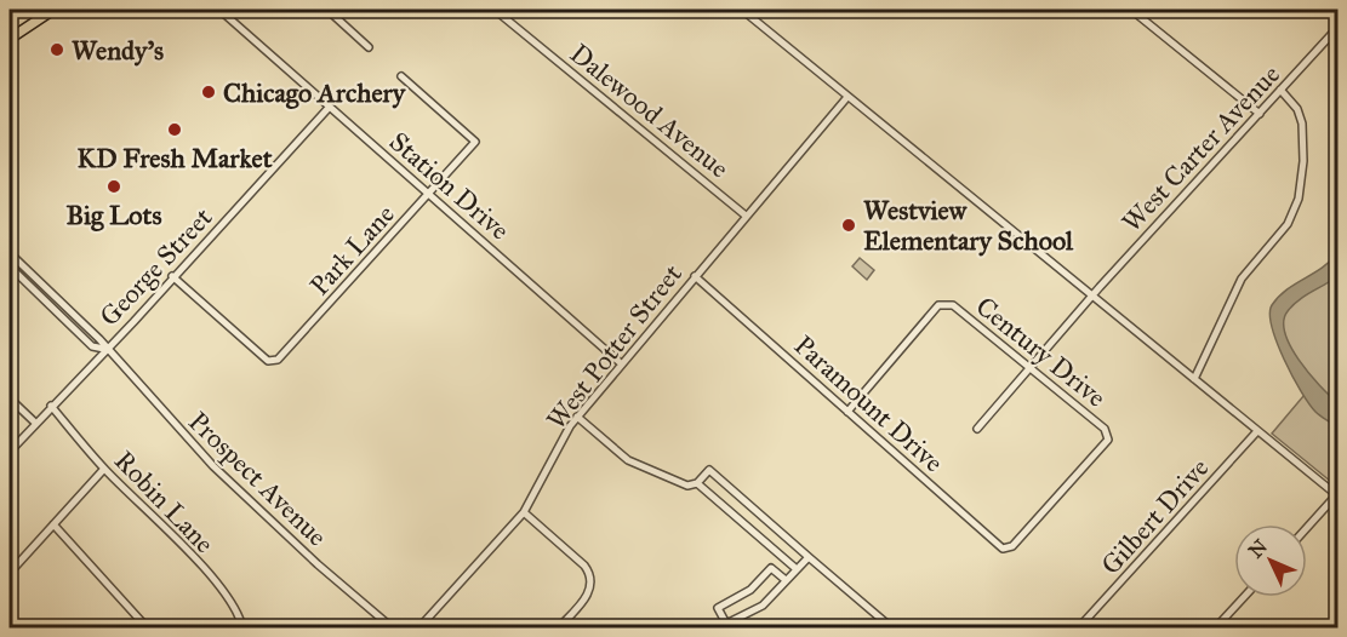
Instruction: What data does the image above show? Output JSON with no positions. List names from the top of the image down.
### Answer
{
  "streets": {
    "street": [
      "Dalewood Avenue",
      "West Carter Avenue",
      "Station Drive",
      "Park Lane",
      "George Street",
      "West Potter Street",
      "Century Drive",
      "Paramount Drive",
      "Prospect Avenue",
      "Robin Lane",
      "Gilbert Drive"
    ]
  },
  "crossings": [
    ["Dalewood Avenue", "West Potter Street"],
    ["West Carter Avenue", "Century Drive"],
    ["Station Drive", "Park Lane"],
    ["Station Drive", "George Street"],
    ["Station Drive", "West Potter Street"],
    ["Park Lane", "George Street"],
    ["George Street", "Prospect Avenue"],
    ["George Street", "Robin Lane"],
    ["West Potter Street", "Paramount Drive"],
    ["Century Drive", "Paramount Drive"]
  ],
  "places": [
    "Wendy's",
    "Chicago Archery",
    "KD Fresh Market",
    "Big Lots",
    "Westview Elementary School"
  ],
  "north": "top left"
}
